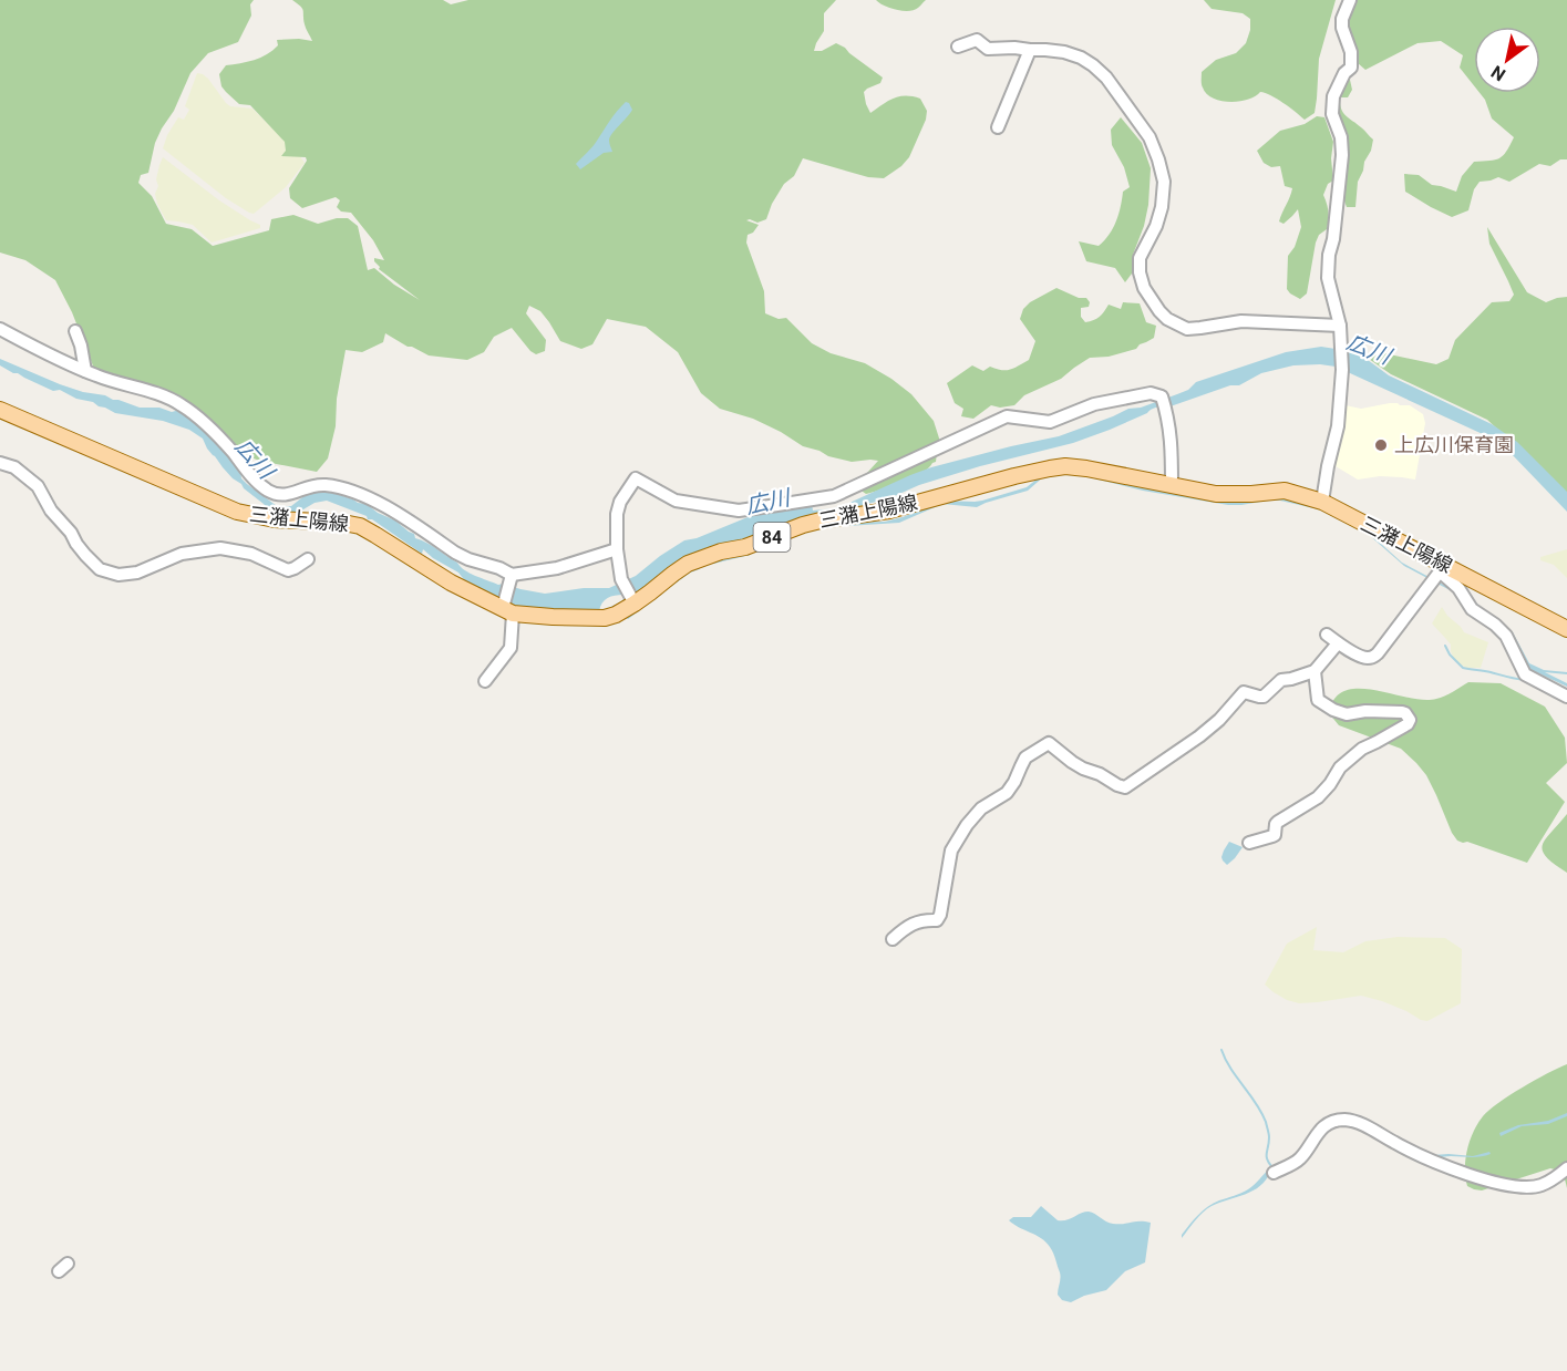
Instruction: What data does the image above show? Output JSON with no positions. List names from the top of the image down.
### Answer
{
  "streets": {
    "main road": ["三潴上陽線", "84"]
  },
  "water": ["広川"],
  "places": ["上広川保育園"],
  "north": "bottom left"
}
